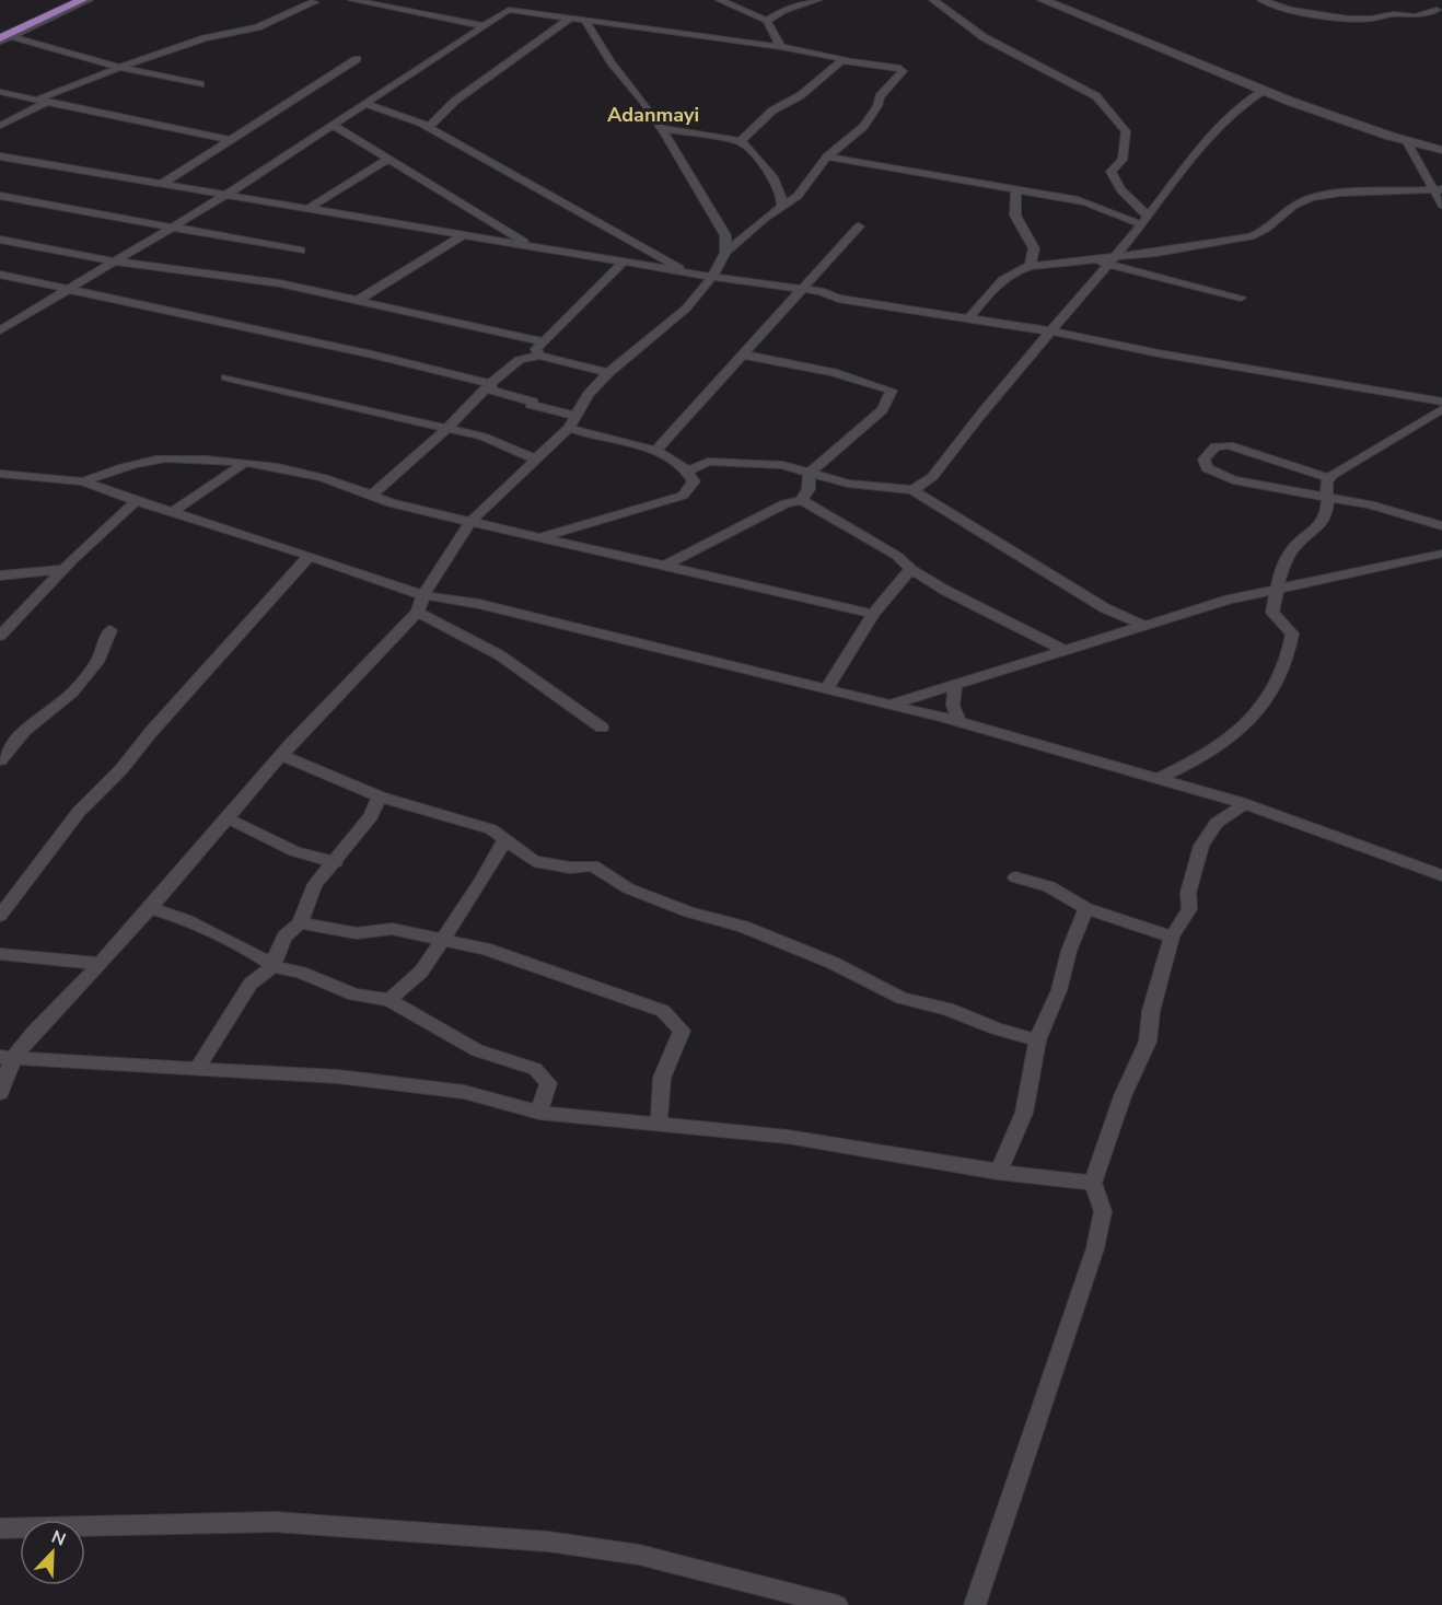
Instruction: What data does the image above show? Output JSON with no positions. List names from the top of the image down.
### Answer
{
  "districts": ["Adanmayi"],
  "north": "top right"
}
